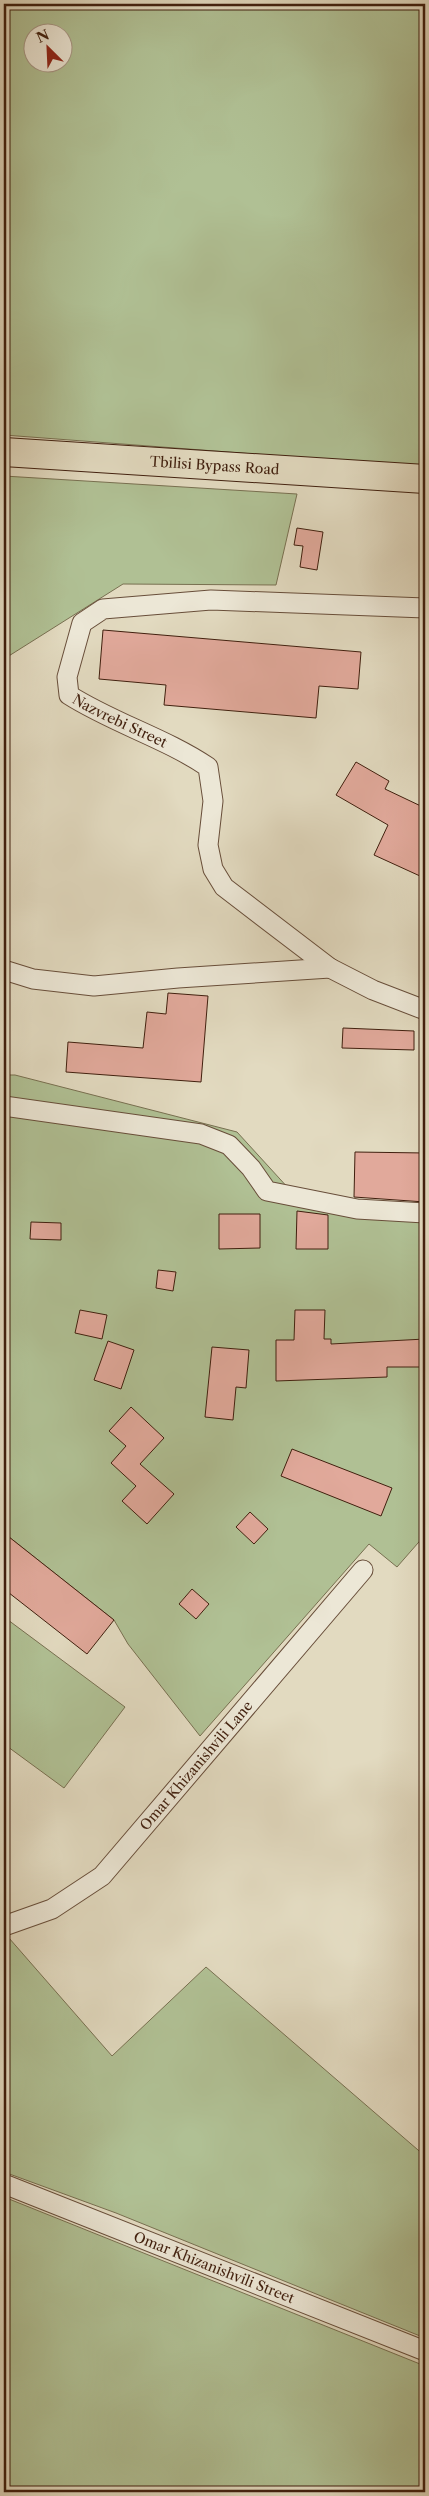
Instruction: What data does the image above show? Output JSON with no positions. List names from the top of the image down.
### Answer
{
  "streets": {
    "highway": ["Tbilisi Bypass Road"],
    "street": ["Nazvrebi Street", "Omar Khizanishvili Lane", "Omar Khizanishvili Street"]
  },
  "north": "top left"
}
